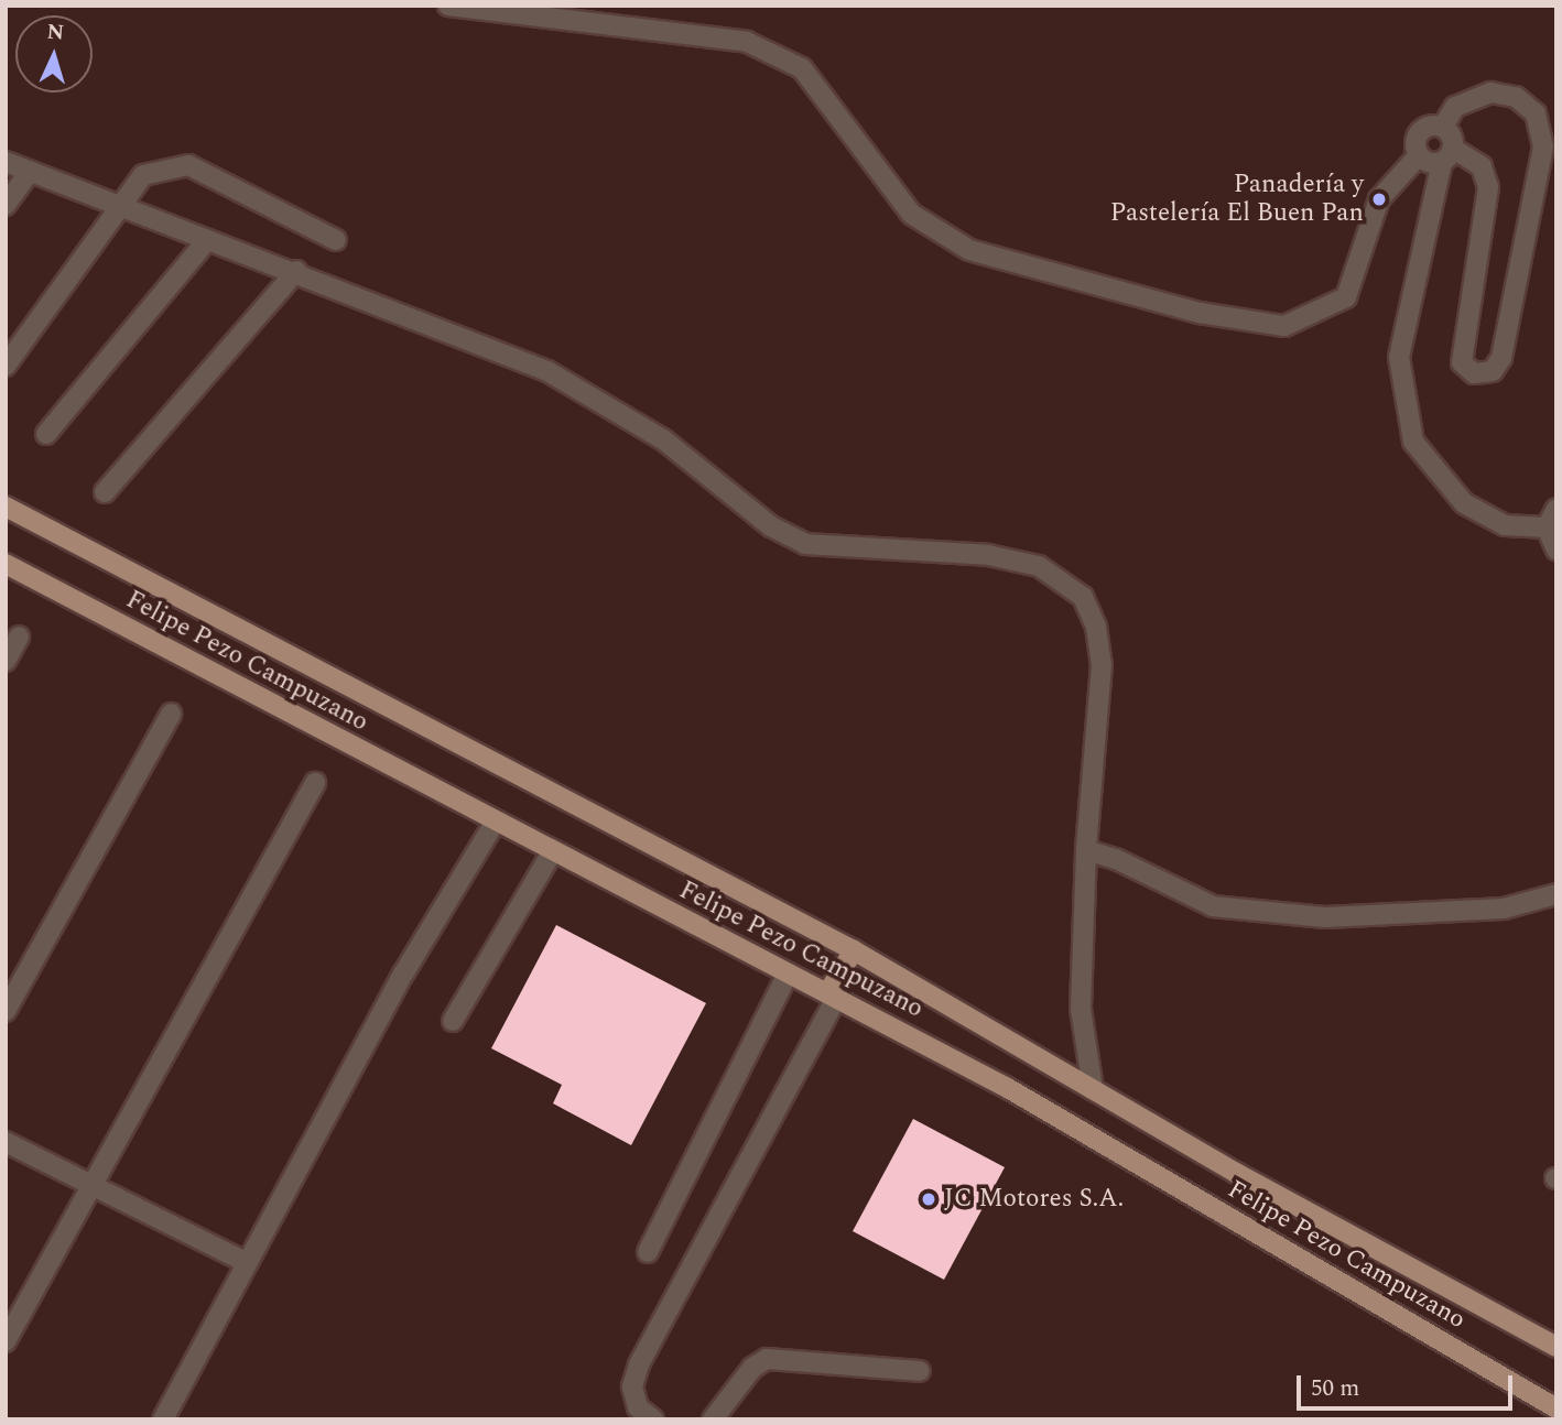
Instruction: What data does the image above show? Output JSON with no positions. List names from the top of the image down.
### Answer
{
  "streets": {
    "main road": ["Felipe Pezo Campuzano"]
  },
  "places": ["Panadería y Pastelería El Buen Pan", "JC Motores S.A."],
  "scale_bar": "50 m",
  "north": "top"
}
